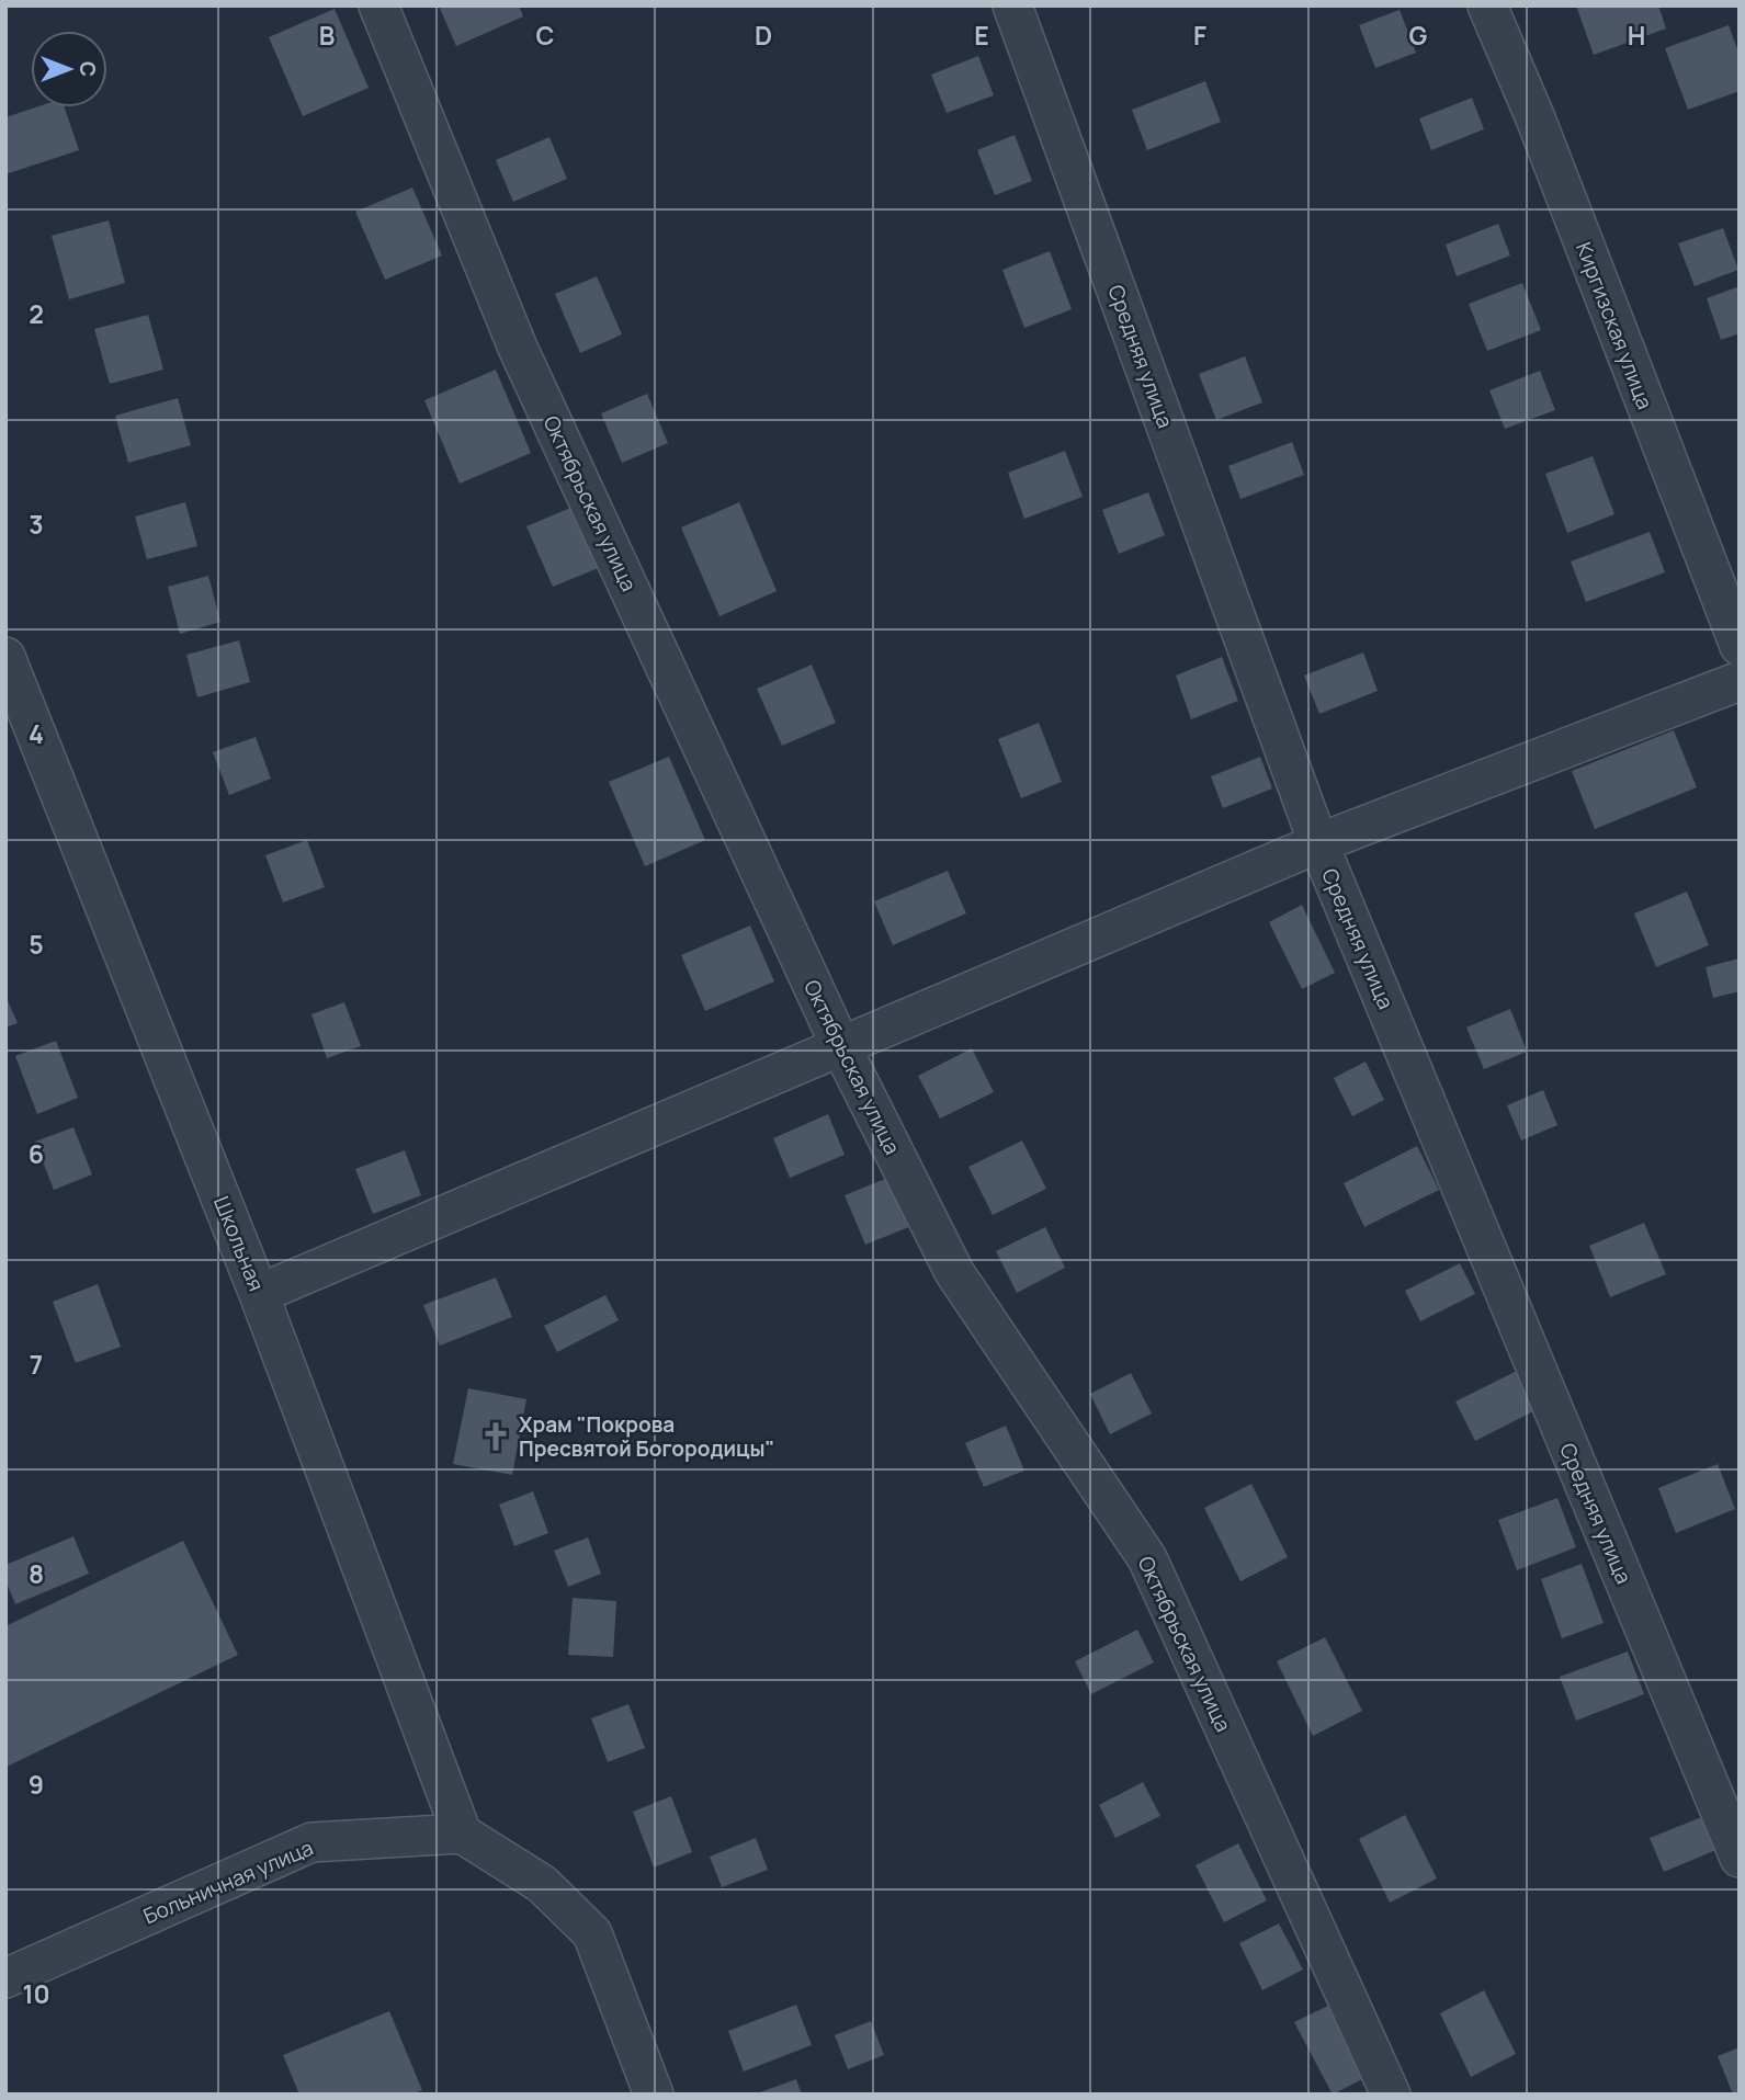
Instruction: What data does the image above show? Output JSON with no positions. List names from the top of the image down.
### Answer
{
  "streets": {
    "street": [
      "Киргизская улица",
      "Средняя улица",
      "Октябрьская улица",
      "Школьная",
      "Больничная улица"
    ]
  },
  "crossings": [
    ["Школьная", "Больничная улица"]
  ],
  "places": {
    "church": ["Храм \"Покрова Пресвятой Богородицы\""]
  },
  "north": "right",
  "grid": {
    "columns": [
      "B",
      "C",
      "D",
      "E",
      "F",
      "G",
      "H"
    ],
    "rows": [
      "2",
      "3",
      "4",
      "5",
      "6",
      "7",
      "8",
      "9",
      "10"
    ]
  }
}
